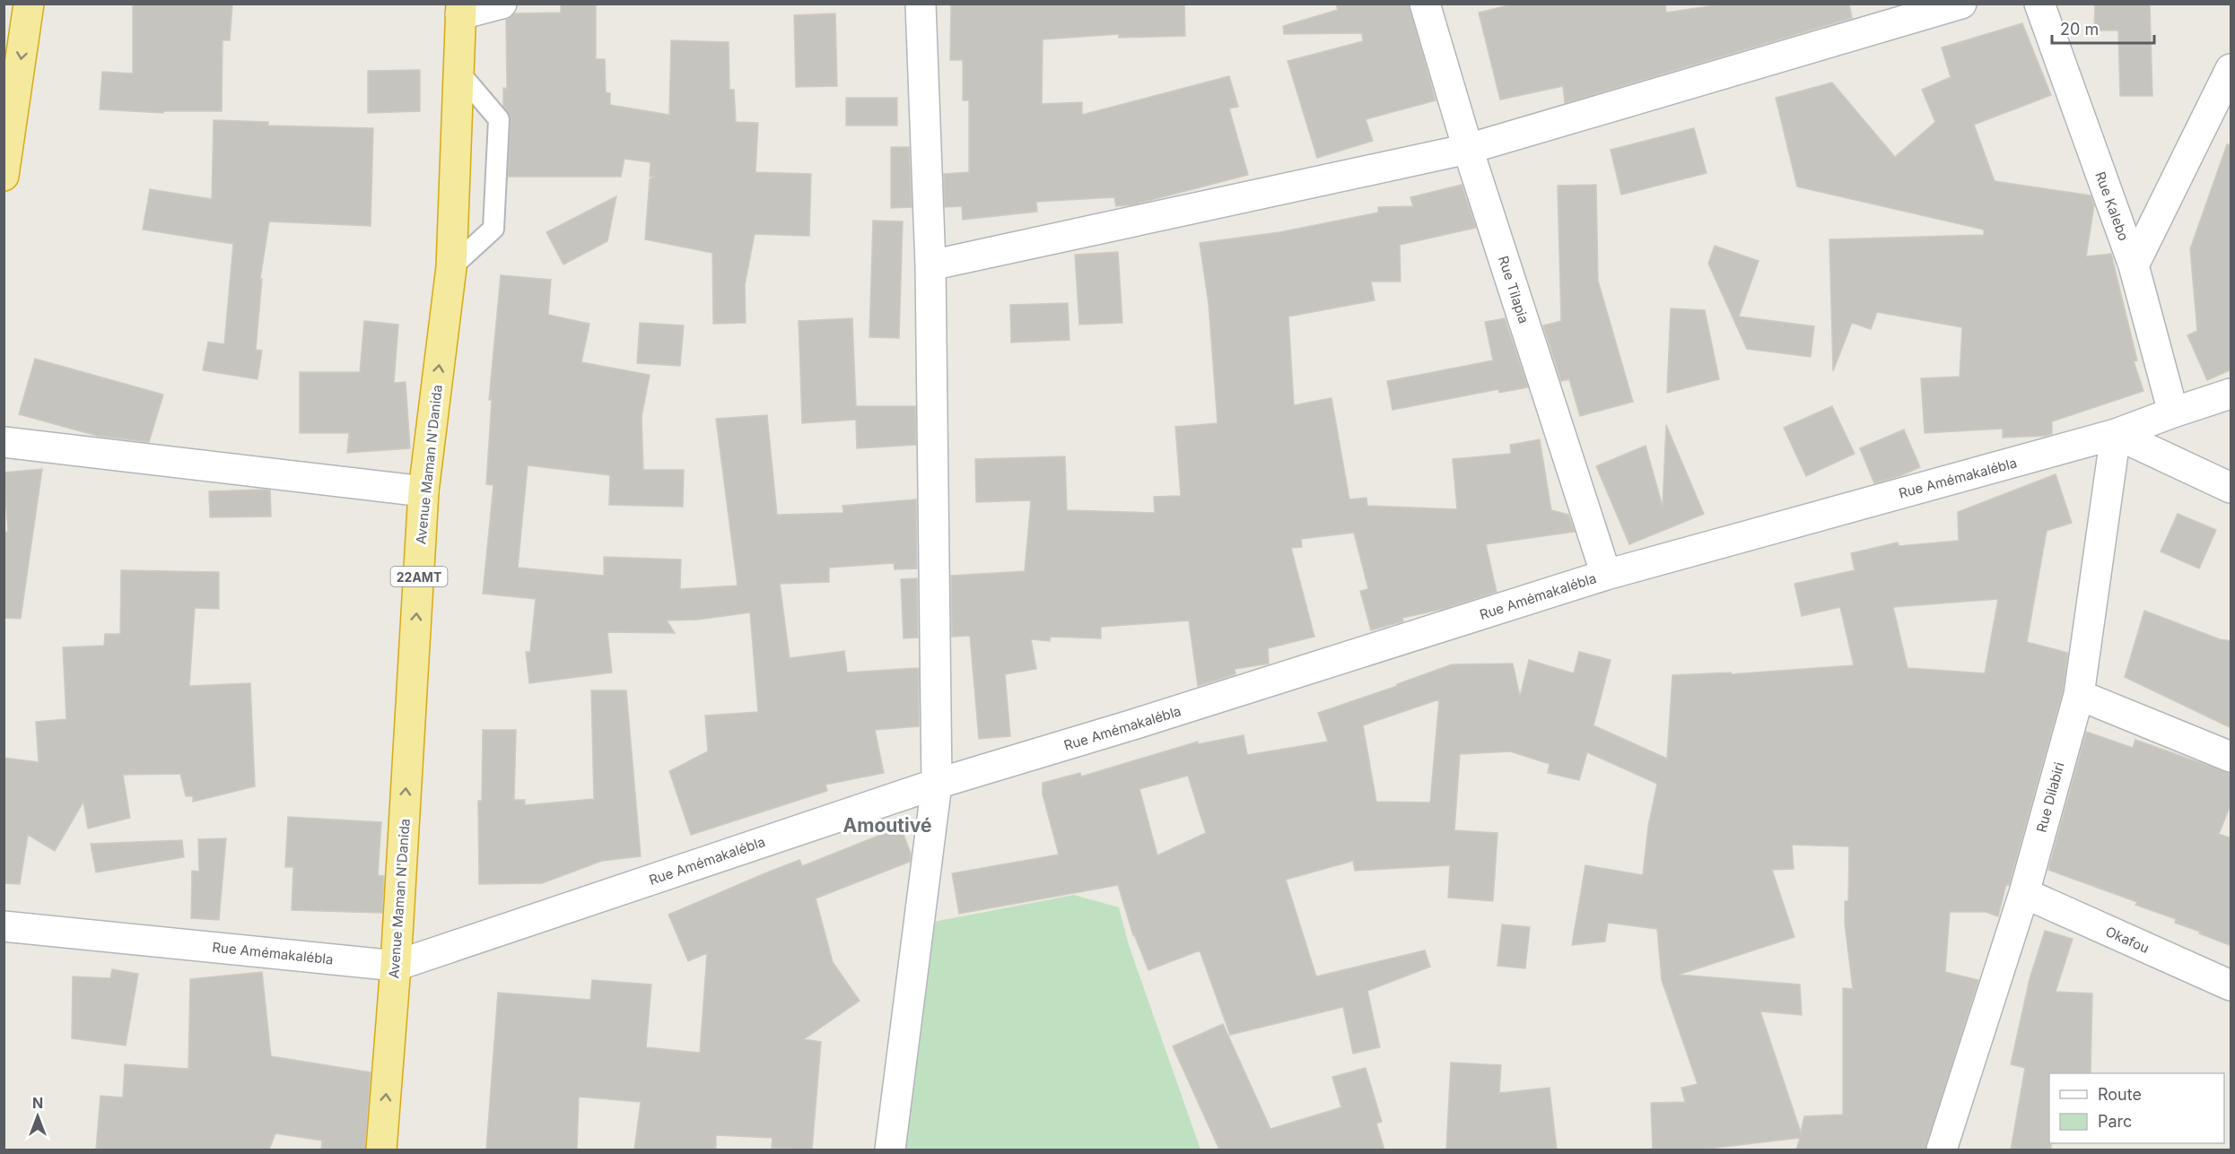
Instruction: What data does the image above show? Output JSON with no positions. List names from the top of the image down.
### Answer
{
  "streets": {
    "highway": ["Avenue Maman N'Danida", "22AMT"],
    "street": [
      "Rue Kalebo",
      "Rue Tilapia",
      "Rue Amémakalébla",
      "Rue Dilabiri",
      "Okafou"
    ]
  },
  "crossings": [
    ["Rue Kalebo", "Rue Amémakalébla"],
    ["Rue Tilapia", "Rue Amémakalébla"],
    ["Avenue Maman N'Danida", "Rue Amémakalébla"],
    ["Rue Amémakalébla", "Rue Dilabiri"],
    ["Rue Dilabiri", "Okafou"]
  ],
  "one_way": ["Avenue Maman N'Danida"],
  "districts": ["Amoutivé"],
  "legend": ["Route", "Parc"],
  "scale_bar": "20 m",
  "north": "top"
}
